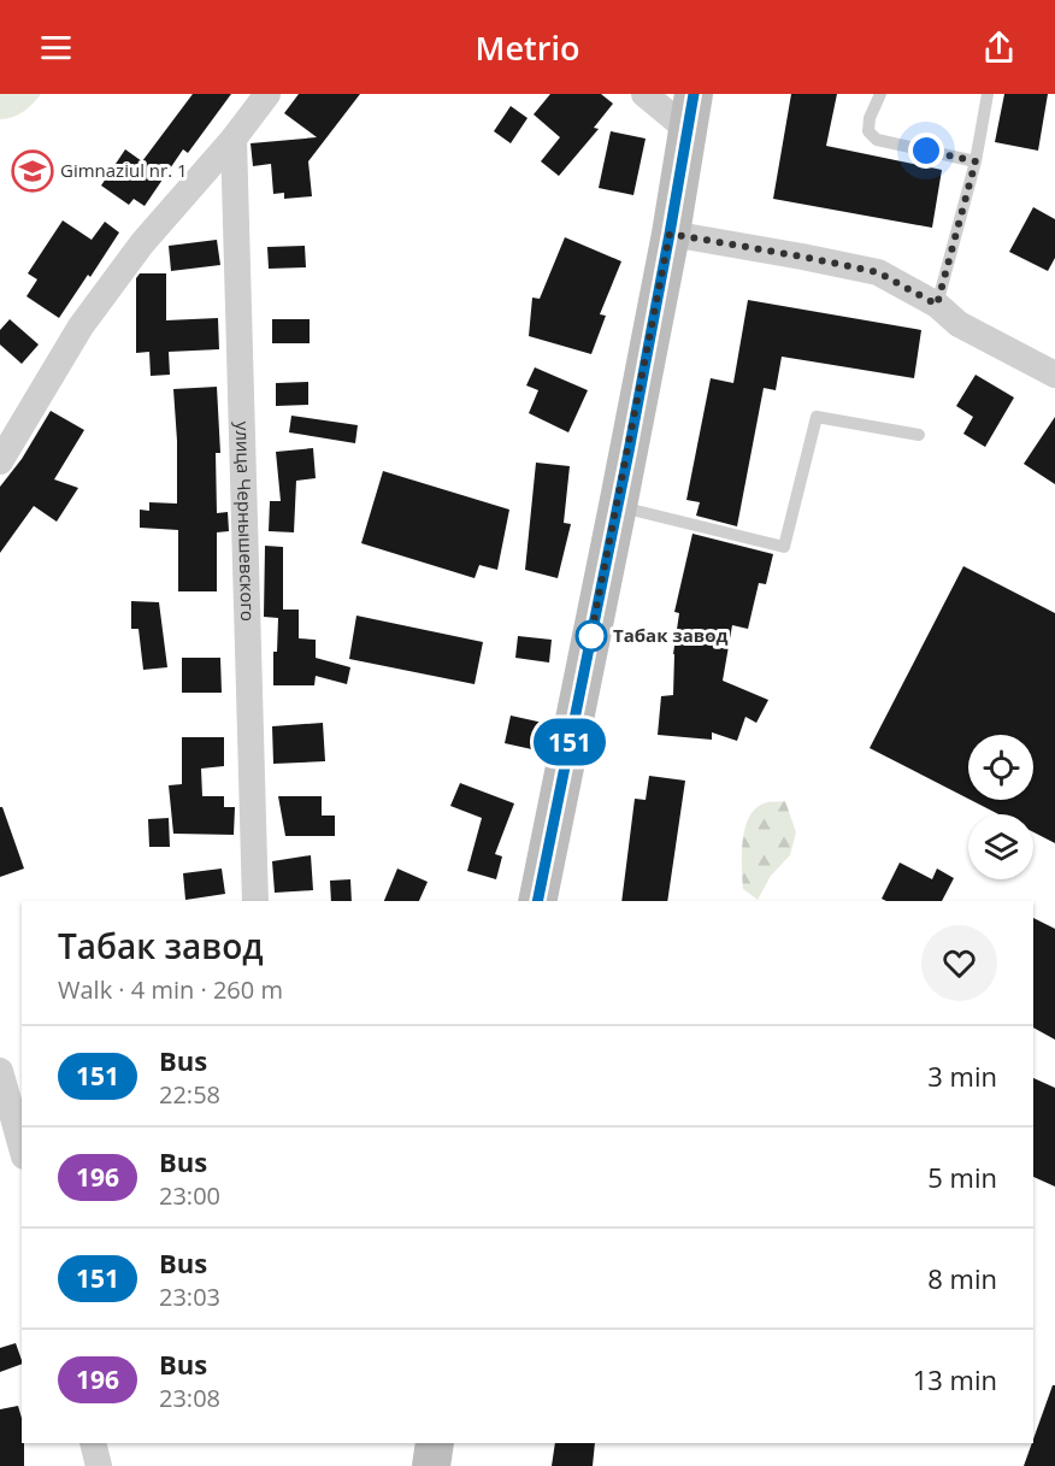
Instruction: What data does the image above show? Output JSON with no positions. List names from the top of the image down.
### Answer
{
  "streets": {
    "street": ["улица Чернышевского"]
  },
  "places": {
    "school or university": ["Gimnaziul nr. 1"],
    "other": ["Табак завод"]
  },
  "lines": ["bus line 151"],
  "page": {
    "header": "Metrio",
    "on_map": "151",
    "heading": ["Табак завод", "Walk · 4 min · 260 m"],
    "list": [
      {
        "mark": "151",
        "name": "Bus",
        "note": "22:58",
        "value": "3 min"
      },
      {
        "mark": "196",
        "name": "Bus",
        "note": "23:00",
        "value": "5 min"
      },
      {
        "mark": "151",
        "name": "Bus",
        "note": "23:03",
        "value": "8 min"
      },
      {
        "mark": "196",
        "name": "Bus",
        "note": "23:08",
        "value": "13 min"
      }
    ]
  }
}
